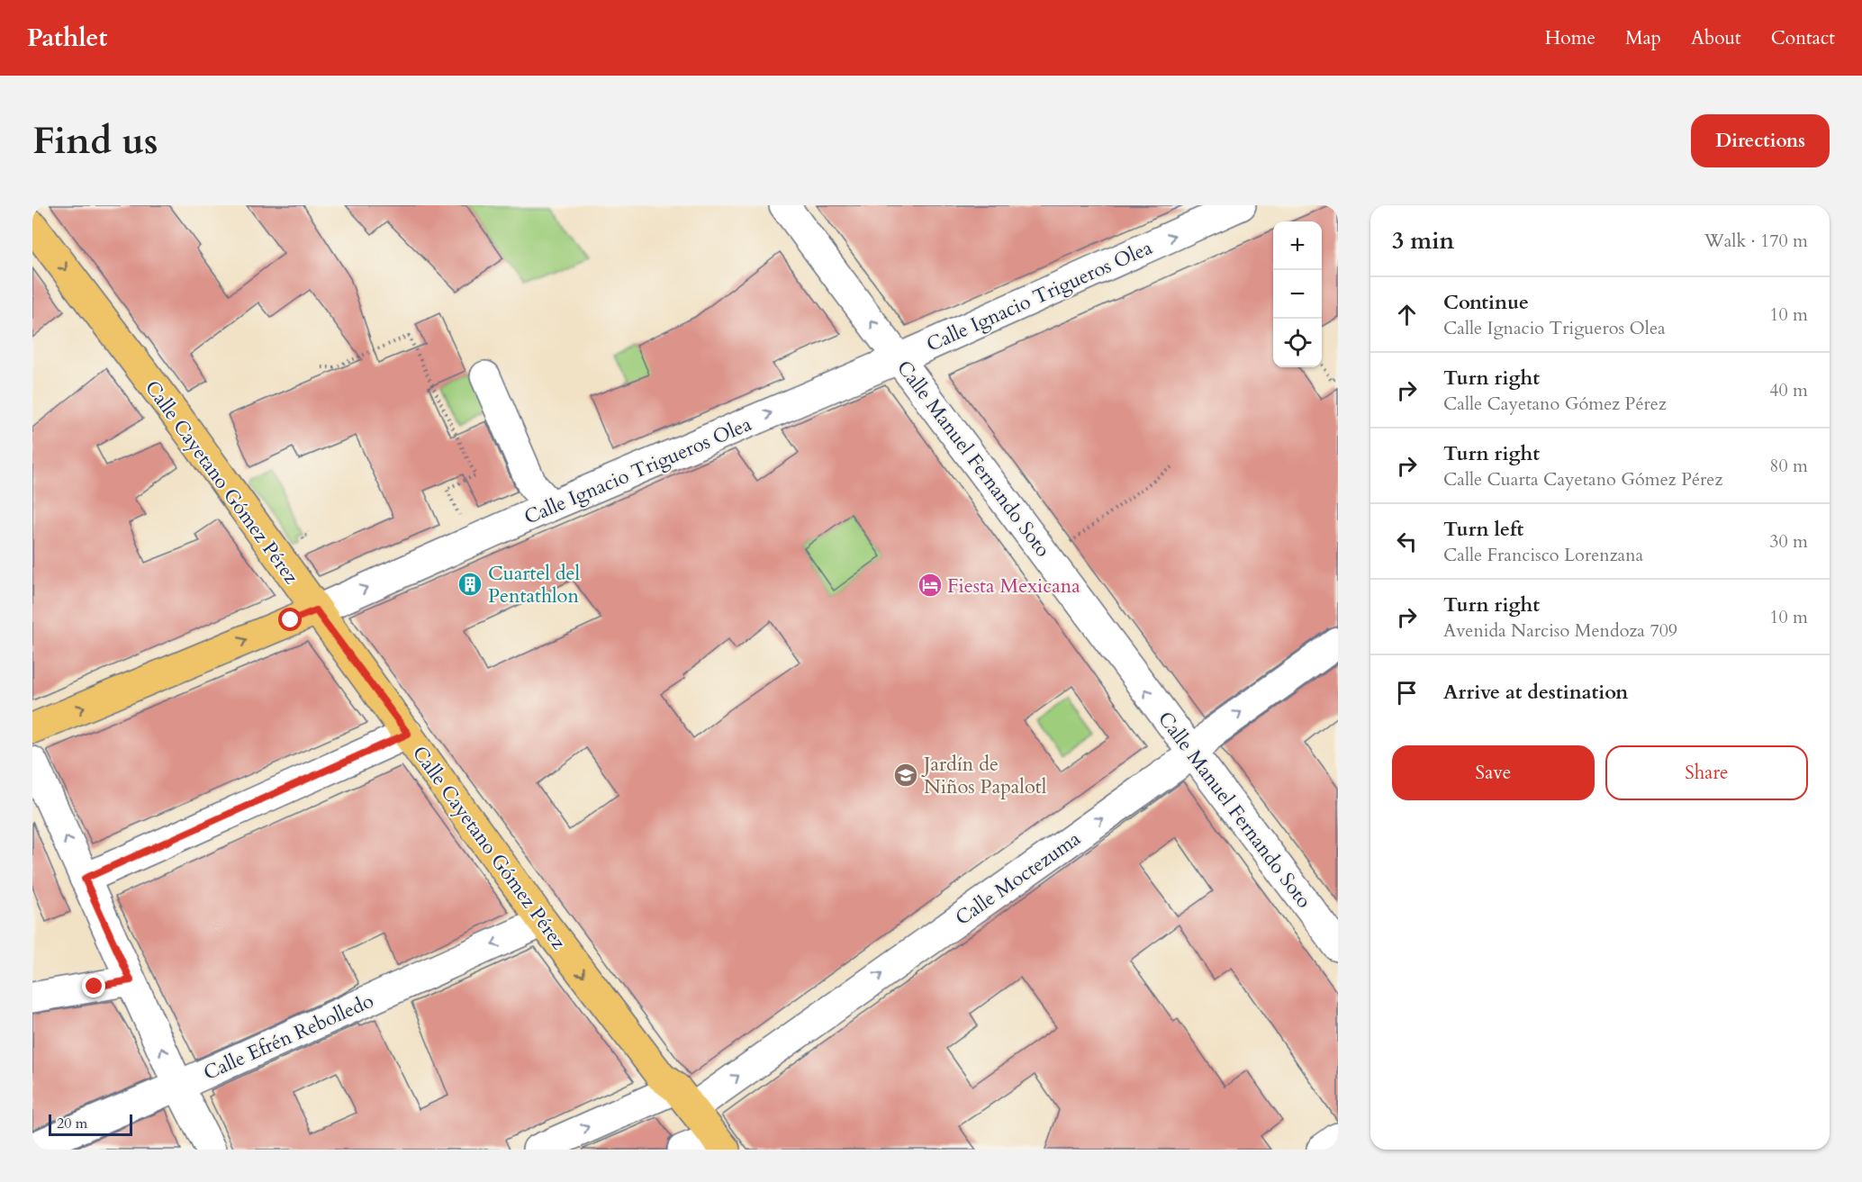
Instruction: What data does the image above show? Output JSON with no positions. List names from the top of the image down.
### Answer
{
  "streets": {
    "main road": ["Calle Ignacio Trigueros Olea", "Calle Cayetano Gómez Pérez"],
    "street": ["Calle Manuel Fernando Soto", "Calle Moctezuma", "Calle Efrén Rebolledo"]
  },
  "crossings": [
    ["Calle Ignacio Trigueros Olea", "Calle Manuel Fernando Soto"],
    ["Calle Ignacio Trigueros Olea", "Calle Cayetano Gómez Pérez"],
    ["Calle Manuel Fernando Soto", "Calle Moctezuma"],
    ["Calle Cayetano Gómez Pérez", "Calle Moctezuma"],
    ["Calle Cayetano Gómez Pérez", "Calle Efrén Rebolledo"]
  ],
  "one_way": [
    "Calle Ignacio Trigueros Olea",
    "Calle Manuel Fernando Soto",
    "Calle Cayetano Gómez Pérez",
    "Calle Moctezuma"
  ],
  "places": {
    "building": ["Cuartel del Pentathlon"],
    "hotel": ["Fiesta Mexicana"],
    "school or university": ["Jardín de Niños Papalotl"]
  },
  "scale_bar": "20 m",
  "page": {
    "header": "Pathlet",
    "nav": [
      "Home",
      "Map",
      "About",
      "Contact"
    ],
    "buttons": [
      "Directions",
      ["Save", "Share"]
    ],
    "title": "Find us",
    "heading": ["3 min", "Walk · 170 m"],
    "map_buttons": ["+", "−"],
    "list": [
      ["Continue", "Calle Ignacio Trigueros Olea", "10 m"],
      ["Turn right", "Calle Cayetano Gómez Pérez", "40 m"],
      ["Turn right", "Calle Cuarta Cayetano Gómez Pérez", "80 m"],
      ["Turn left", "Calle Francisco Lorenzana", "30 m"],
      ["Turn right", "Avenida Narciso Mendoza 709", "10 m"],
      "Arrive at destination"
    ],
    "scale": "20 m"
  }
}
